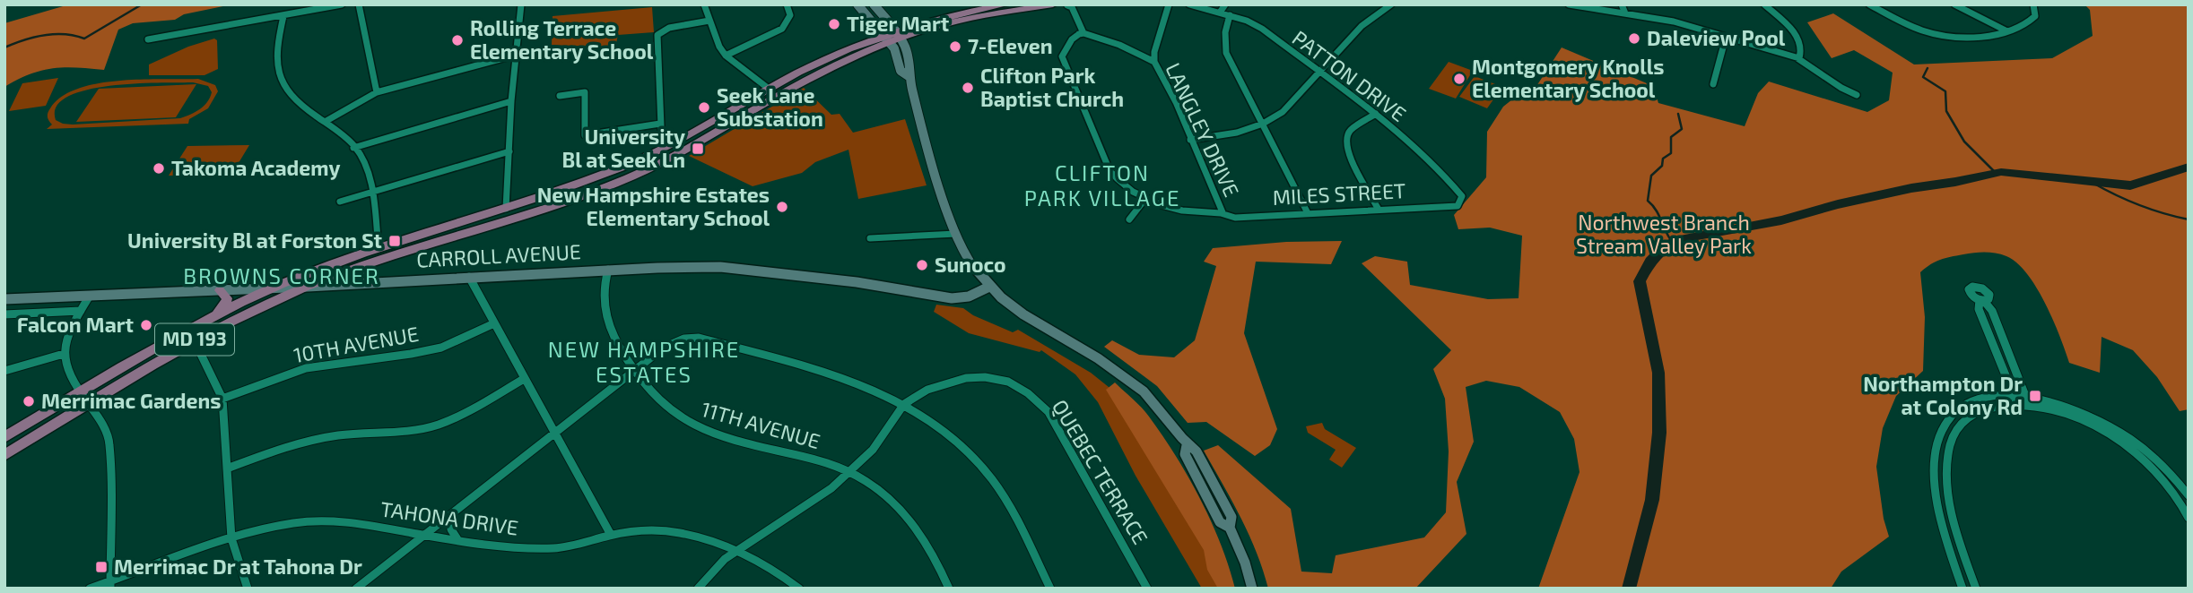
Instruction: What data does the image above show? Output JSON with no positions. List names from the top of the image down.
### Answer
{
  "streets": {
    "main road": ["CARROLL AVENUE", "MD 193"],
    "street": [
      "PATTON DRIVE",
      "LANGLEY DRIVE",
      "MILES STREET",
      "10TH AVENUE",
      "11TH AVENUE",
      "QUEBEC TERRACE",
      "TAHONA DRIVE"
    ]
  },
  "crossings": [
    ["PATTON DRIVE", "MILES STREET"],
    ["LANGLEY DRIVE", "MILES STREET"],
    ["CARROLL AVENUE", "MD 193"],
    ["CARROLL AVENUE", "11TH AVENUE"]
  ],
  "districts": ["CLIFTON PARK VILLAGE", "BROWNS CORNER", "NEW HAMPSHIRE ESTATES"],
  "parks": ["Northwest Branch Stream Valley Park"],
  "places": {
    "other": [
      "Tiger Mart",
      "Daleview Pool",
      "Rolling Terrace Elementary School",
      "7-Eleven",
      "Montgomery Knolls Elementary School",
      "Clifton Park Baptist Church",
      "Seek Lane Substation",
      "Takoma Academy",
      "New Hampshire Estates Elementary School",
      "Sunoco",
      "Falcon Mart",
      "Merrimac Gardens"
    ],
    "transit": [
      "University Bl at Seek Ln",
      "University Bl at Forston St",
      "Northampton Dr at Colony Rd",
      "Merrimac Dr at Tahona Dr"
    ]
  }
}
